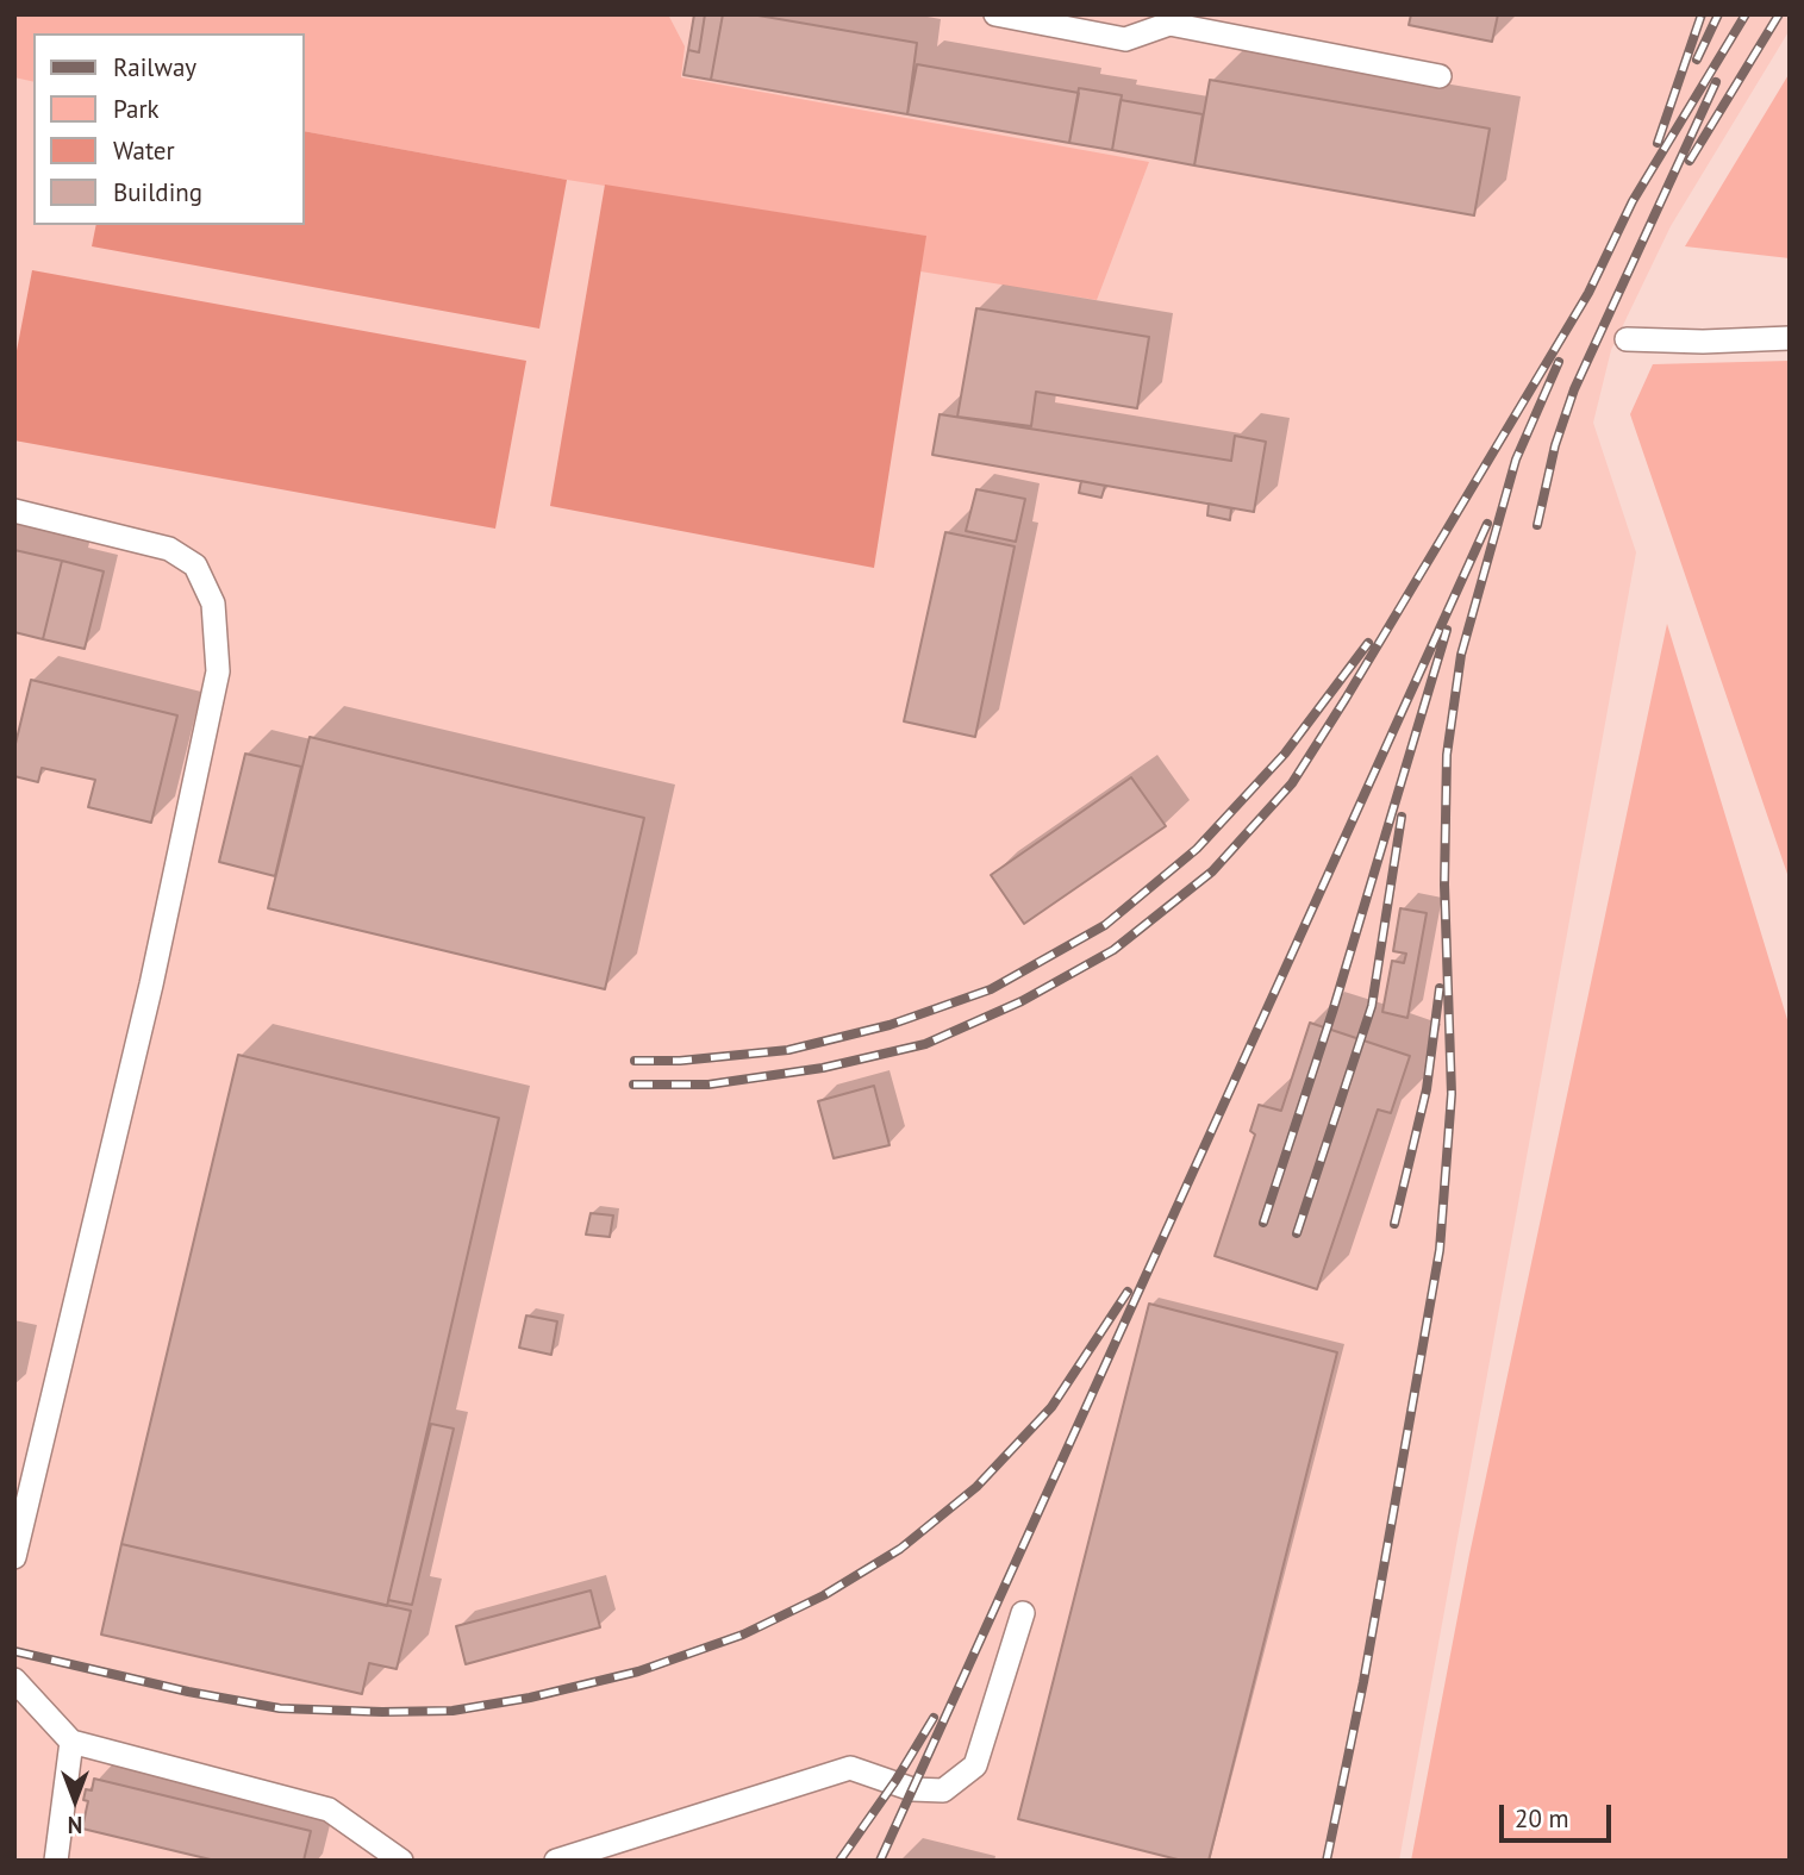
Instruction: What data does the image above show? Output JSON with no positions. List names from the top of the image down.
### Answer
{
  "legend": [
    "Railway",
    "Park",
    "Water",
    "Building"
  ],
  "scale_bar": "20 m",
  "north": "bottom"
}
